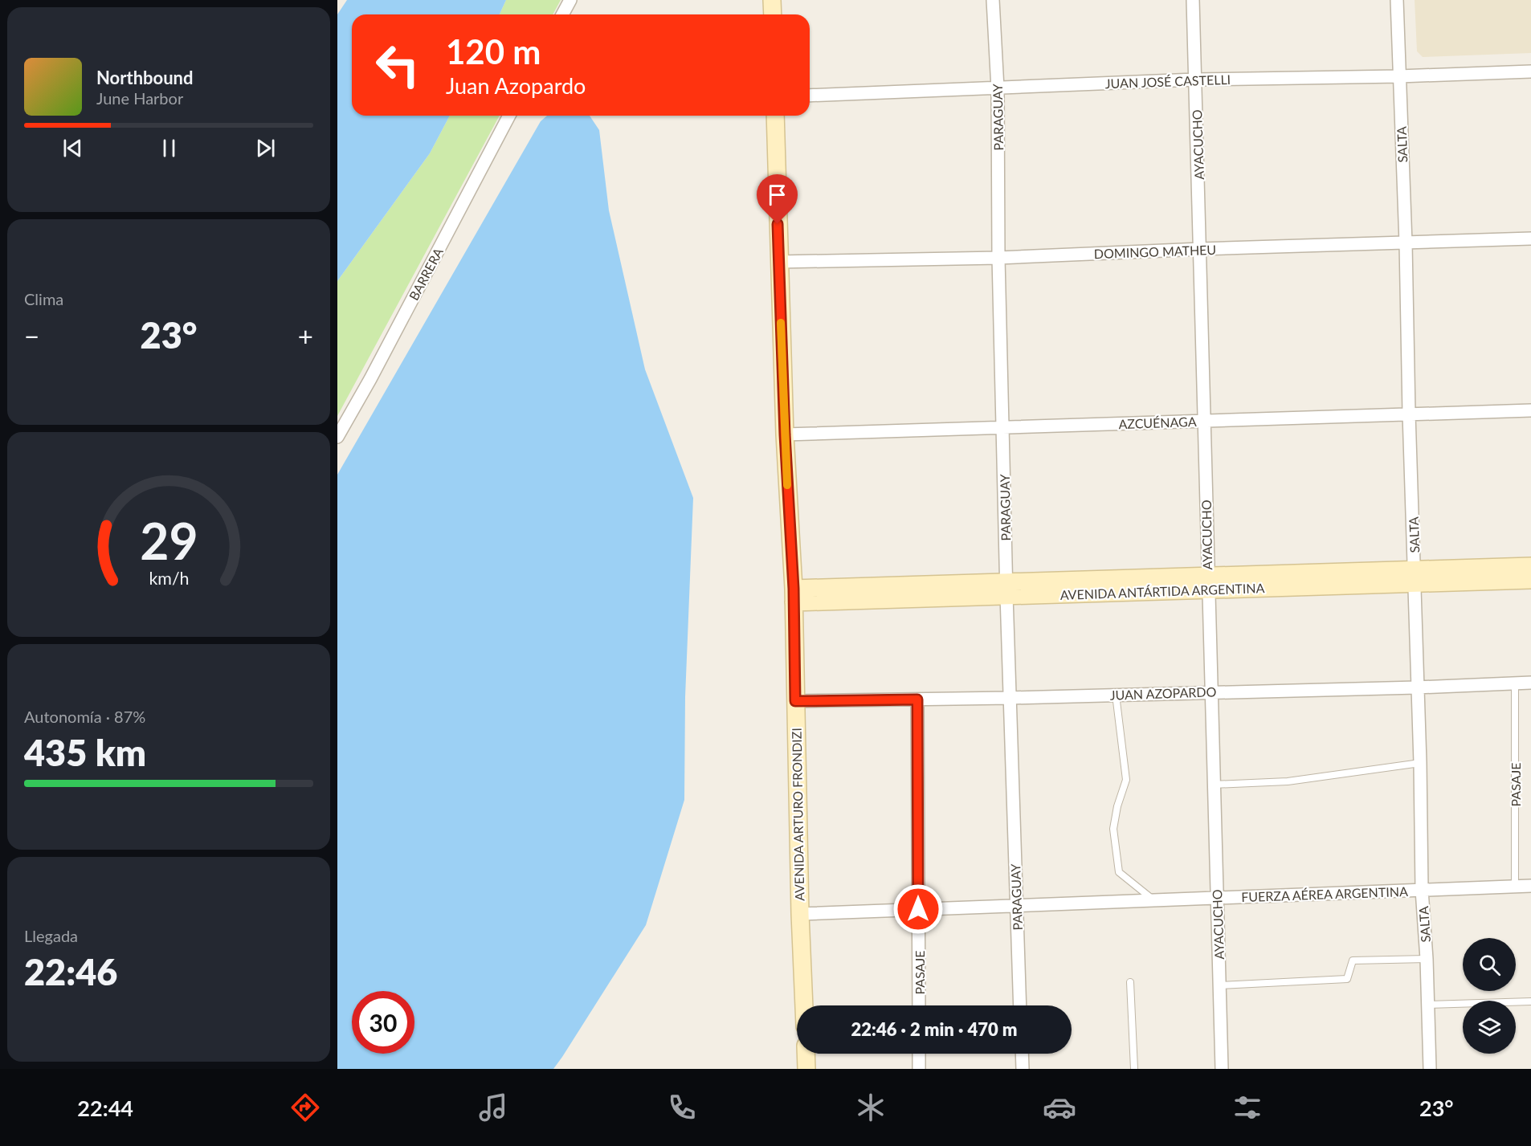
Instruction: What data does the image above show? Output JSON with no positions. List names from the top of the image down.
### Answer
{
  "streets": {
    "main road": ["AVENIDA ANTÁRTIDA ARGENTINA", "AVENIDA ARTURO FRONDIZI"],
    "street": [
      "JUAN JOSÉ CASTELLI",
      "PARAGUAY",
      "AYACUCHO",
      "SALTA",
      "DOMINGO MATHEU",
      "BARRERA",
      "AZCUÉNAGA",
      "JUAN AZOPARDO",
      "PASAJE",
      "FUERZA AÉREA ARGENTINA"
    ]
  },
  "crossings": [
    ["JUAN JOSÉ CASTELLI", "PARAGUAY"],
    ["JUAN JOSÉ CASTELLI", "AYACUCHO"],
    ["JUAN JOSÉ CASTELLI", "SALTA"],
    ["PARAGUAY", "DOMINGO MATHEU"],
    ["PARAGUAY", "AZCUÉNAGA"],
    ["PARAGUAY", "AVENIDA ANTÁRTIDA ARGENTINA"],
    ["PARAGUAY", "JUAN AZOPARDO"],
    ["PARAGUAY", "FUERZA AÉREA ARGENTINA"],
    ["AYACUCHO", "DOMINGO MATHEU"],
    ["AYACUCHO", "AZCUÉNAGA"],
    ["AYACUCHO", "AVENIDA ANTÁRTIDA ARGENTINA"],
    ["AYACUCHO", "JUAN AZOPARDO"],
    ["AYACUCHO", "FUERZA AÉREA ARGENTINA"],
    ["SALTA", "DOMINGO MATHEU"],
    ["SALTA", "AZCUÉNAGA"],
    ["SALTA", "AVENIDA ANTÁRTIDA ARGENTINA"],
    ["SALTA", "JUAN AZOPARDO"],
    ["SALTA", "FUERZA AÉREA ARGENTINA"],
    ["DOMINGO MATHEU", "AVENIDA ARTURO FRONDIZI"],
    ["AZCUÉNAGA", "AVENIDA ARTURO FRONDIZI"],
    ["AVENIDA ANTÁRTIDA ARGENTINA", "AVENIDA ARTURO FRONDIZI"],
    ["JUAN AZOPARDO", "PASAJE"],
    ["JUAN AZOPARDO", "AVENIDA ARTURO FRONDIZI"],
    ["PASAJE", "FUERZA AÉREA ARGENTINA"],
    ["AVENIDA ARTURO FRONDIZI", "FUERZA AÉREA ARGENTINA"]
  ],
  "page": {
    "turn": ["120 m", "Juan Azopardo"],
    "song": ["Northbound", "June Harbor"],
    "tile": [
      "Clima",
      ["Autonomía · 87%", "435 km"],
      ["Llegada", "22:46"]
    ],
    "heat": ["−", "23°", "+"],
    "limit": "30",
    "trip": "22:46 · 2 min · 470 m",
    "tabs": ["22:44", "23°"],
    "gauge": ["29", "km/h"]
  }
}
